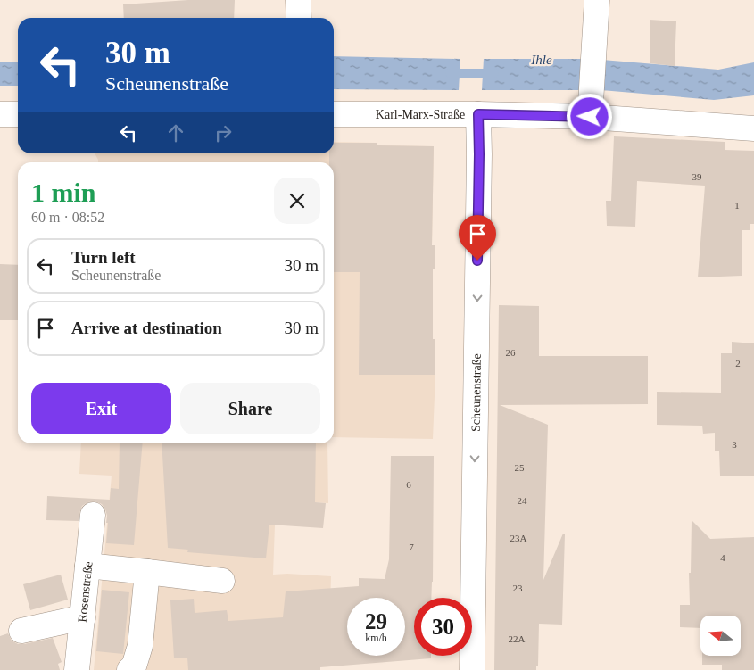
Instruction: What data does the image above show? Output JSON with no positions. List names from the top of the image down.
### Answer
{
  "streets": {
    "street": ["Karl-Marx-Straße", "Scheunenstraße", "Rosenstraße"]
  },
  "crossings": [
    ["Karl-Marx-Straße", "Scheunenstraße"]
  ],
  "one_way": ["Scheunenstraße"],
  "water": ["Ihle"],
  "house_numbers": [
    "39",
    "1",
    "26",
    "2",
    "3",
    "25",
    "6",
    "24",
    "23A",
    "7",
    "4",
    "23",
    "22A"
  ],
  "north": "left",
  "page": {
    "turn": ["30 m", "Scheunenstraße"],
    "heading": ["1 min", "60 m · 08:52"],
    "list": [
      {
        "name": "Turn left",
        "note": "Scheunenstraße",
        "value": "30 m"
      },
      {
        "name": "Arrive at destination",
        "value": "30 m"
      }
    ],
    "buttons": ["Exit", "Share"],
    "speed": "29 km/h",
    "limit": "30"
  }
}
